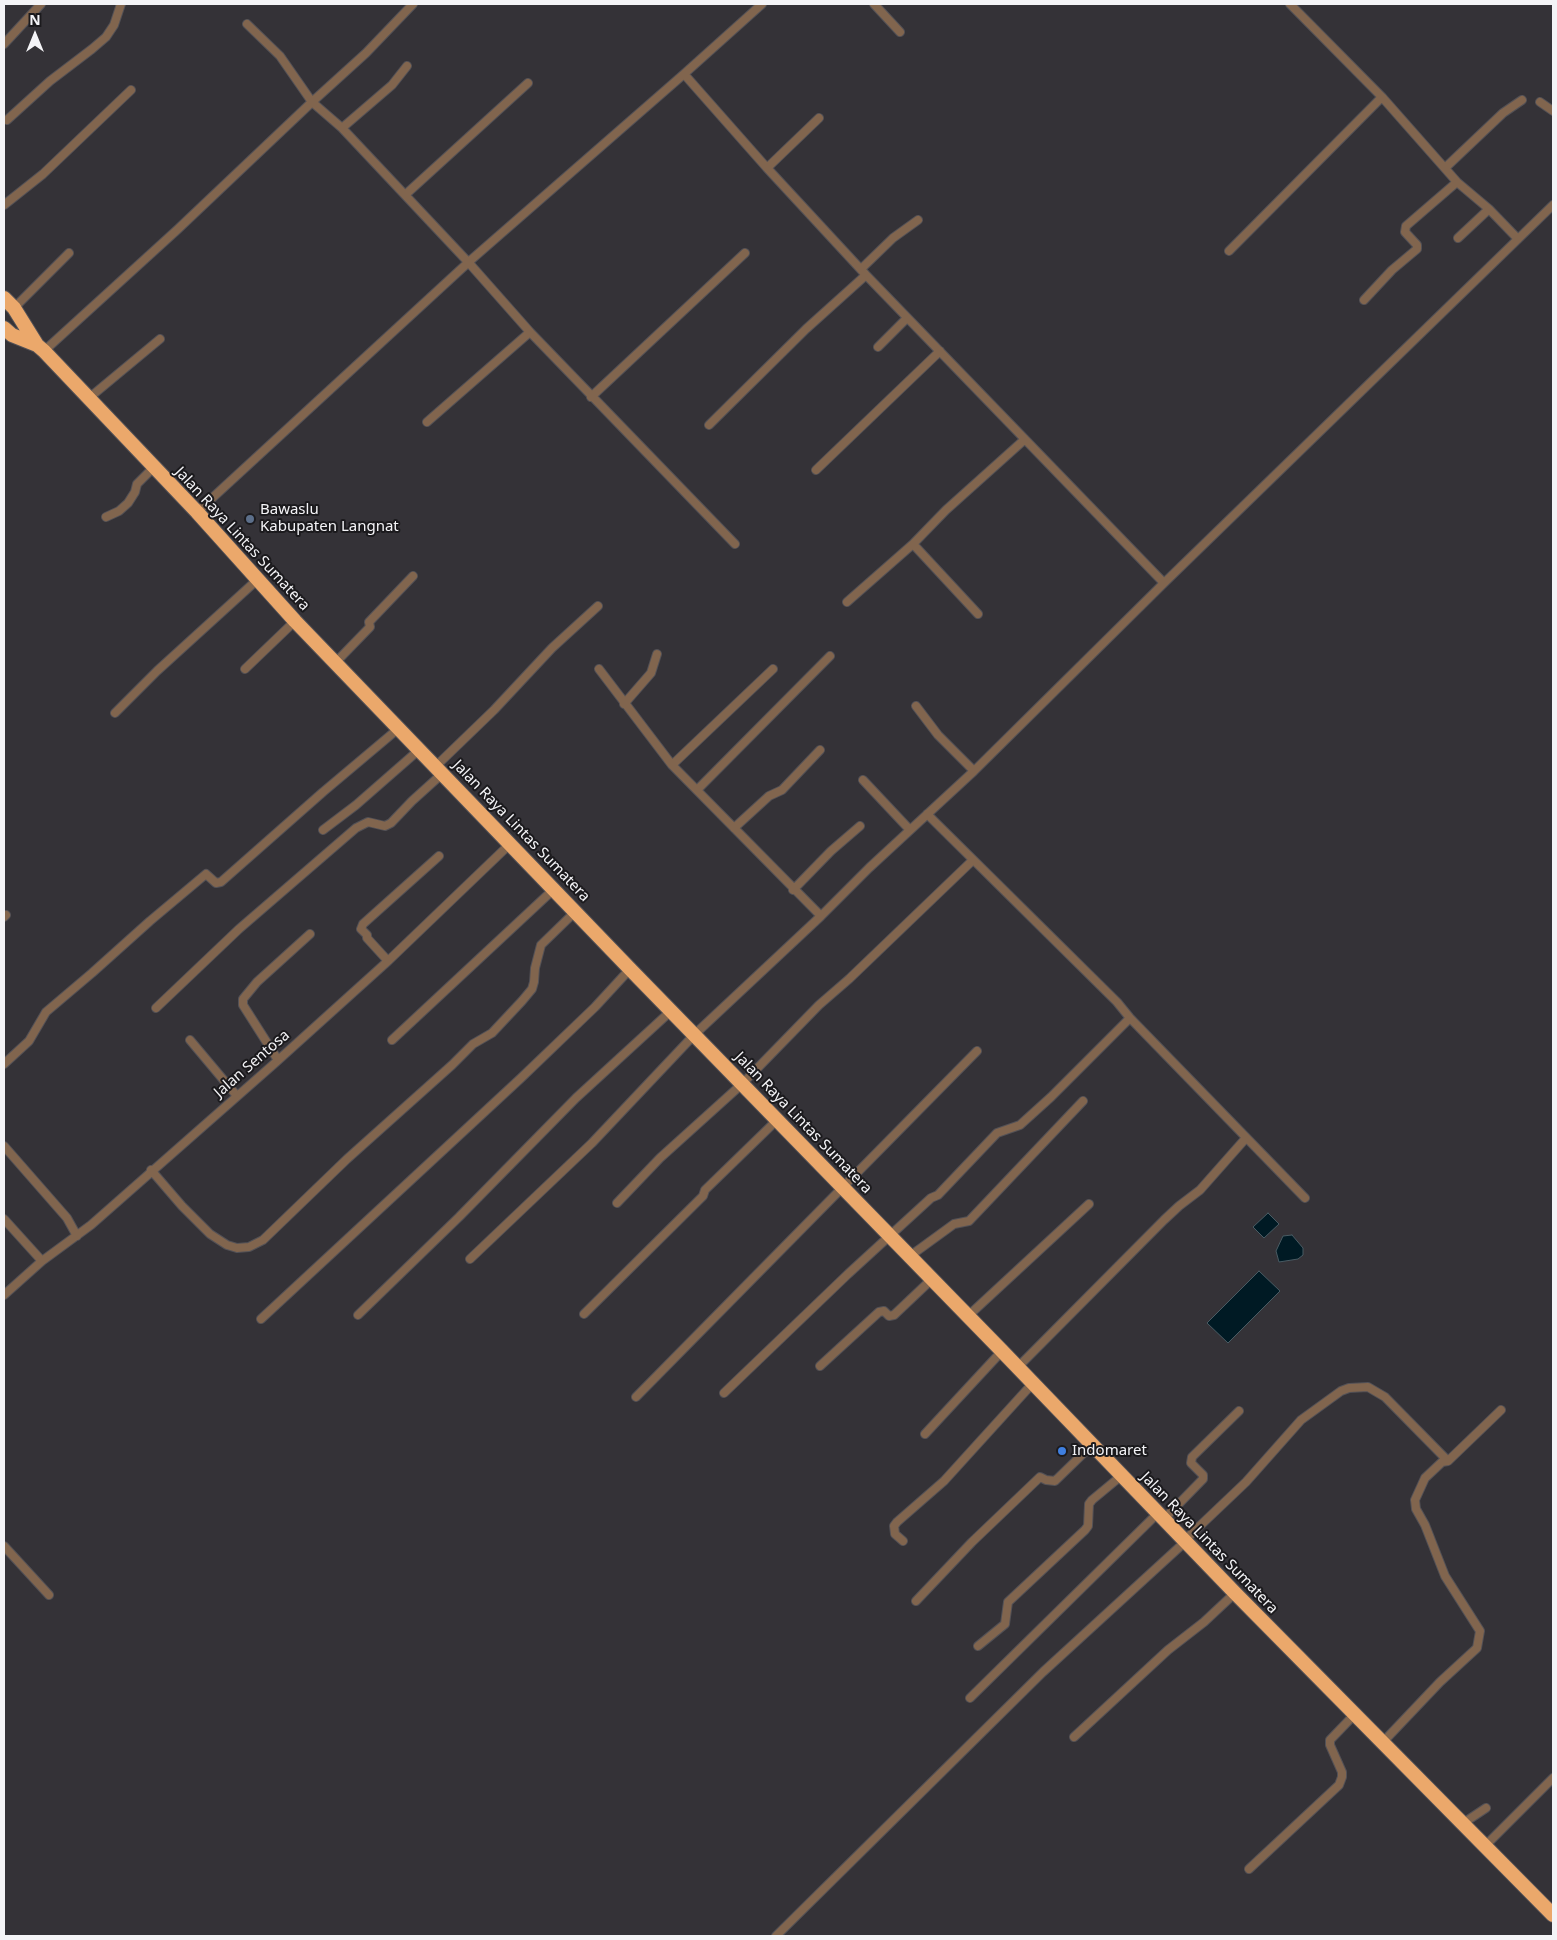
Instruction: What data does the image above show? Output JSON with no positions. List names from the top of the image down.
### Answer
{
  "streets": {
    "highway": ["Jalan Raya Lintas Sumatera"],
    "street": ["Jalan Sentosa"]
  },
  "crossings": [
    ["Jalan Raya Lintas Sumatera", "Jalan Sentosa"]
  ],
  "places": ["Bawaslu Kabupaten Langnat", "Indomaret"],
  "north": "top"
}
